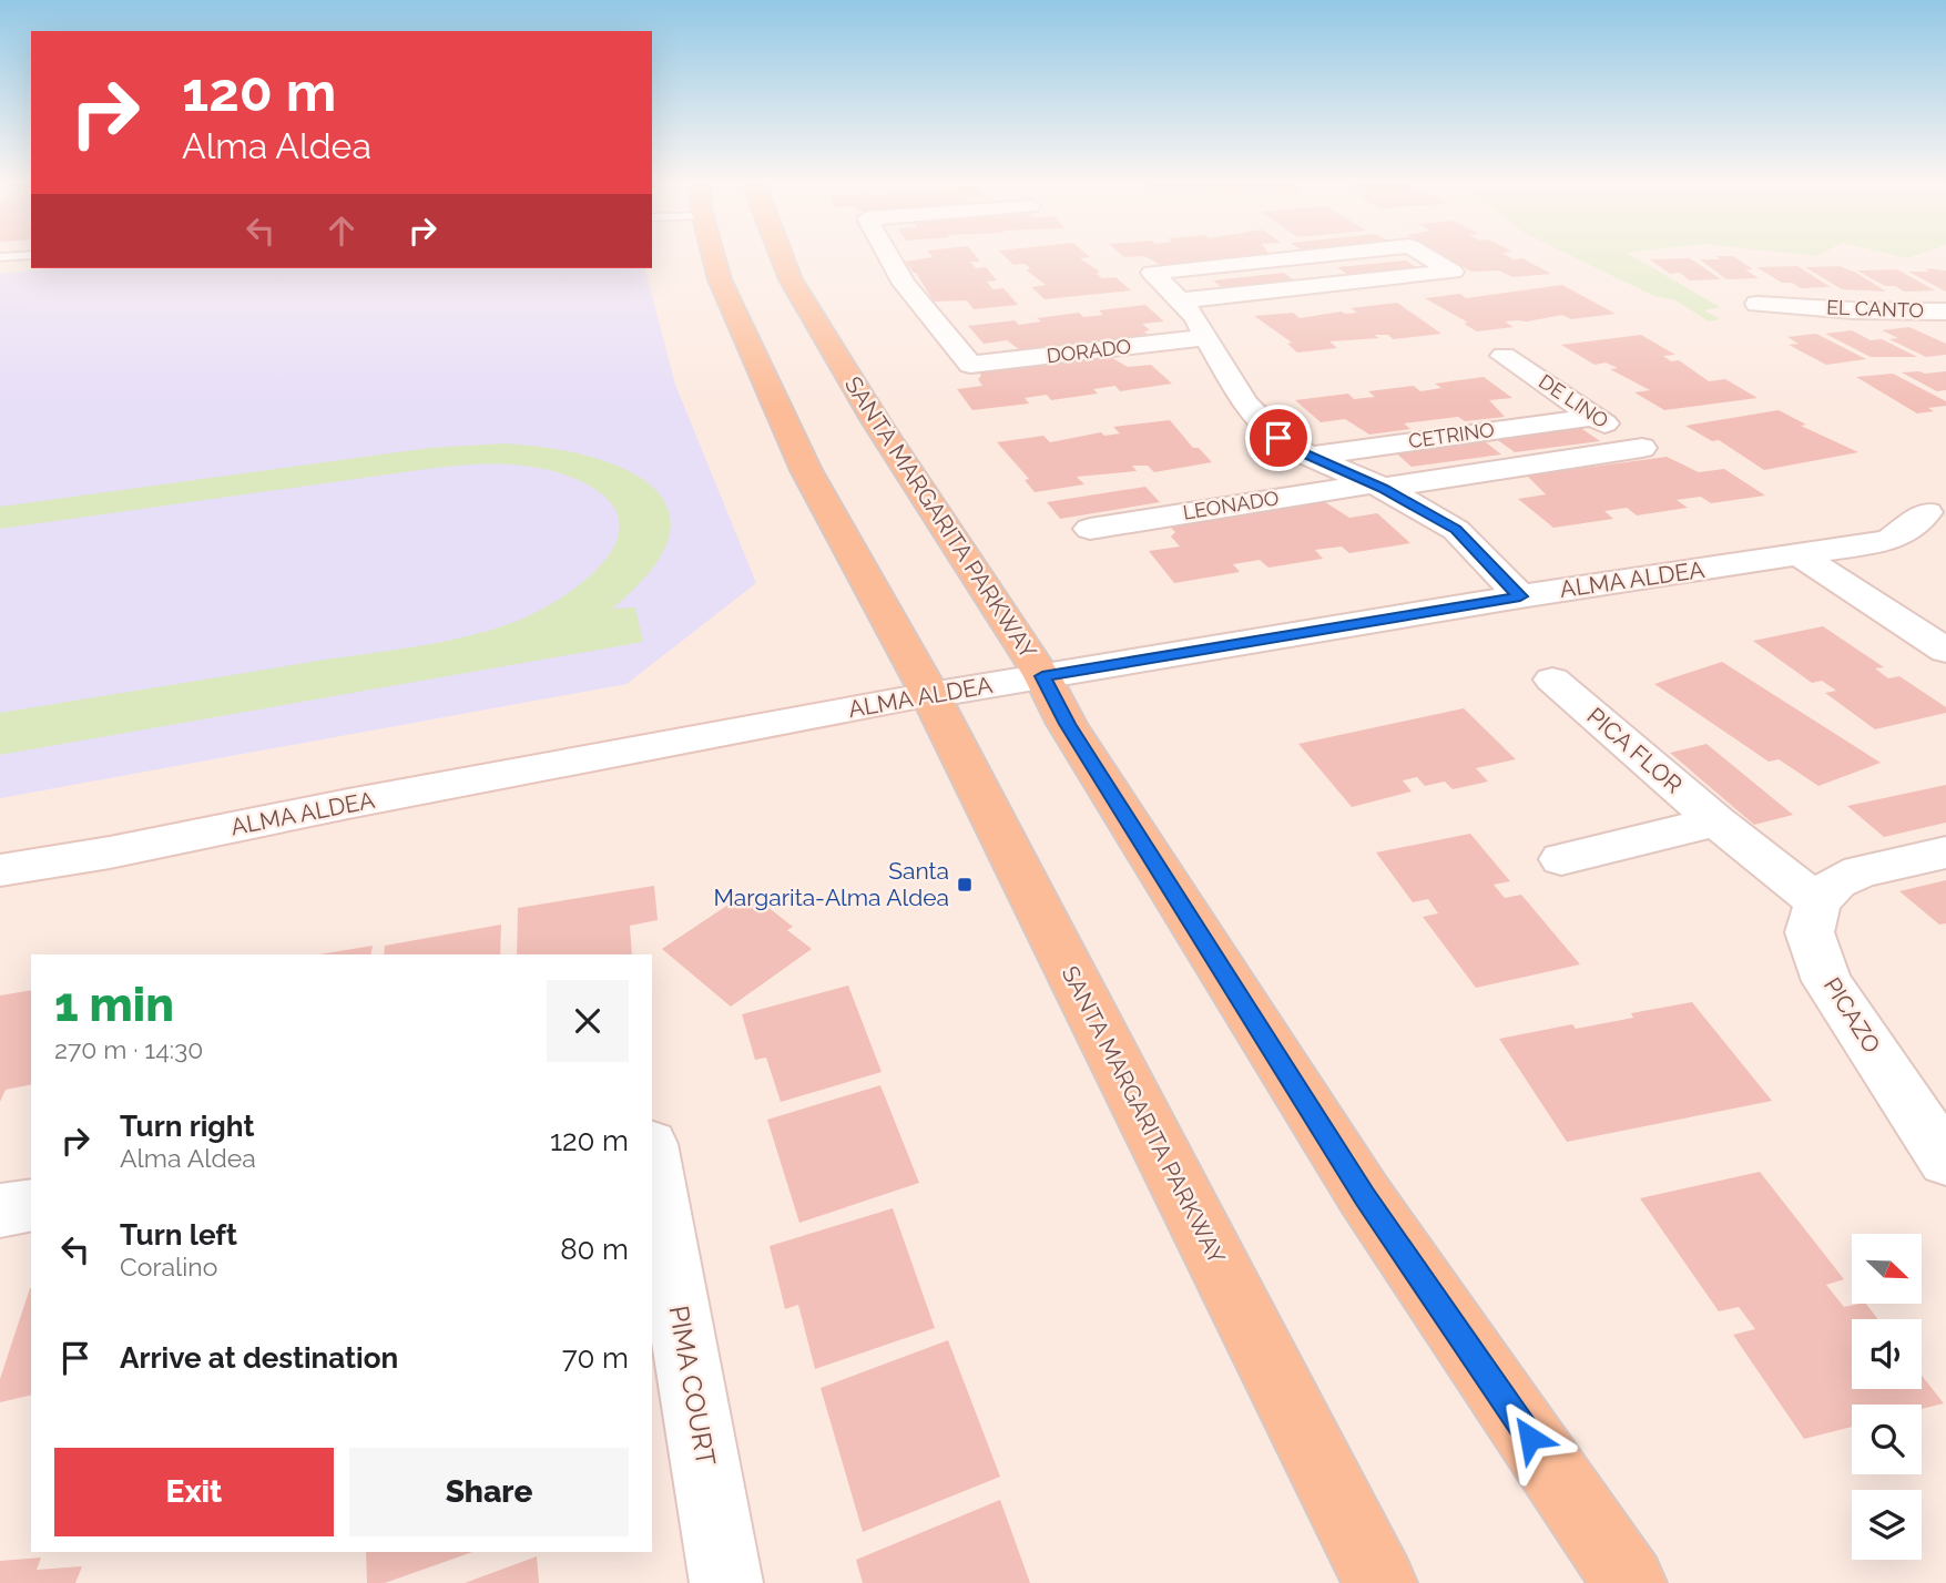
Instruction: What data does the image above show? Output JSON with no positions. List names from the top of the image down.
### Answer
{
  "streets": {
    "main road": ["SANTA MARGARITA PARKWAY"],
    "street": [
      "EL CANTO",
      "DORADO",
      "DE LINO",
      "CETRINO",
      "LEONADO",
      "ALMA ALDEA",
      "PICA FLOR",
      "PICAZO",
      "PIMA COURT"
    ]
  },
  "crossings": [
    ["DE LINO", "CETRINO"],
    ["DE LINO", "LEONADO"],
    ["SANTA MARGARITA PARKWAY", "ALMA ALDEA"],
    ["PICA FLOR", "PICAZO"]
  ],
  "places": {
    "transit": ["Santa Margarita-Alma Aldea"]
  },
  "north": "bottom right",
  "page": {
    "turn": ["120 m", "Alma Aldea"],
    "heading": ["1 min", "270 m · 14:30"],
    "list": [
      {
        "name": "Turn right",
        "note": "Alma Aldea",
        "value": "120 m"
      },
      {
        "name": "Turn left",
        "note": "Coralino",
        "value": "80 m"
      },
      {
        "name": "Arrive at destination",
        "value": "70 m"
      }
    ],
    "buttons": ["Exit", "Share"]
  }
}
